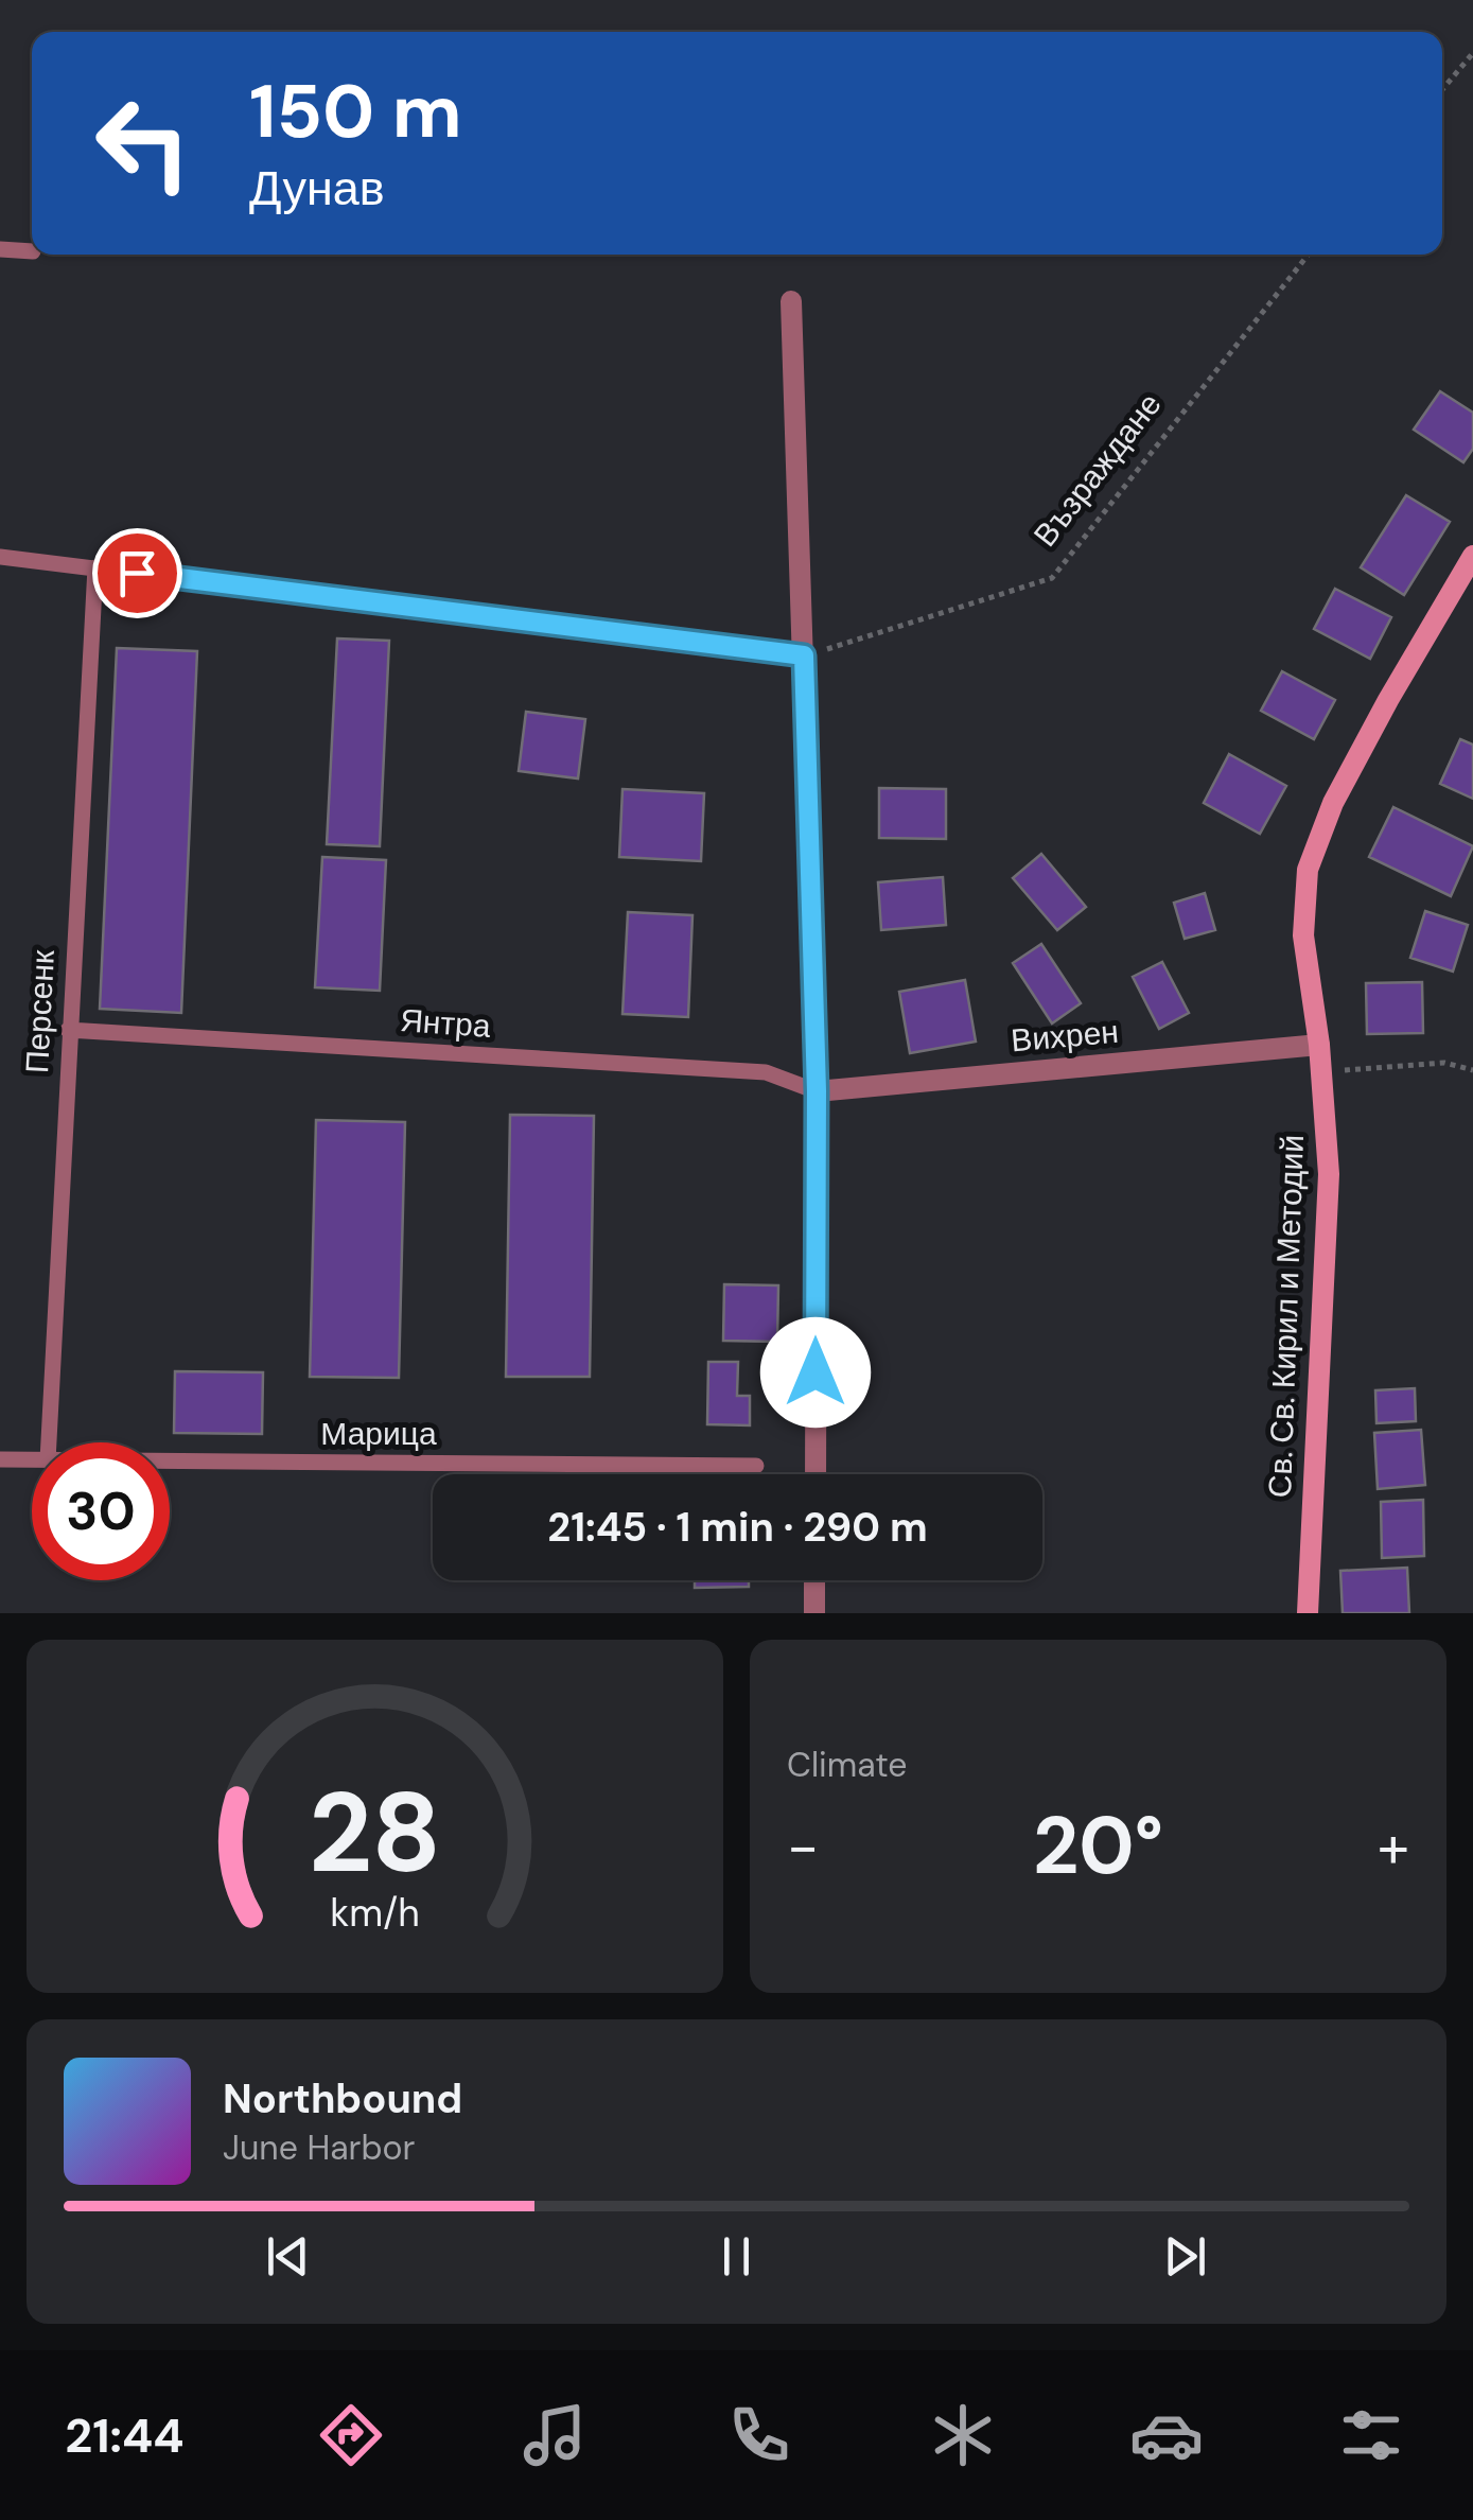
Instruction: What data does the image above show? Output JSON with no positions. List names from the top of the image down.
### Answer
{
  "streets": {
    "street": ["Вихрен", "Св. Св. Кирил и Методий"],
    "lane": ["Персенк", "Янтра", "Марица"],
    "path": ["Възраждане"]
  },
  "crossings": [
    ["Персенк", "Янтра"],
    ["Янтра", "Вихрен"],
    ["Вихрен", "Св. Св. Кирил и Методий"]
  ],
  "page": {
    "turn": ["150 m", "Дунав"],
    "limit": "30",
    "trip": "21:45 · 1 min · 290 m",
    "tile": "Climate",
    "heat": ["−", "20°", "+"],
    "song": ["Northbound", "June Harbor"],
    "tabs": "21:44",
    "gauge": ["28", "km/h"]
  }
}
